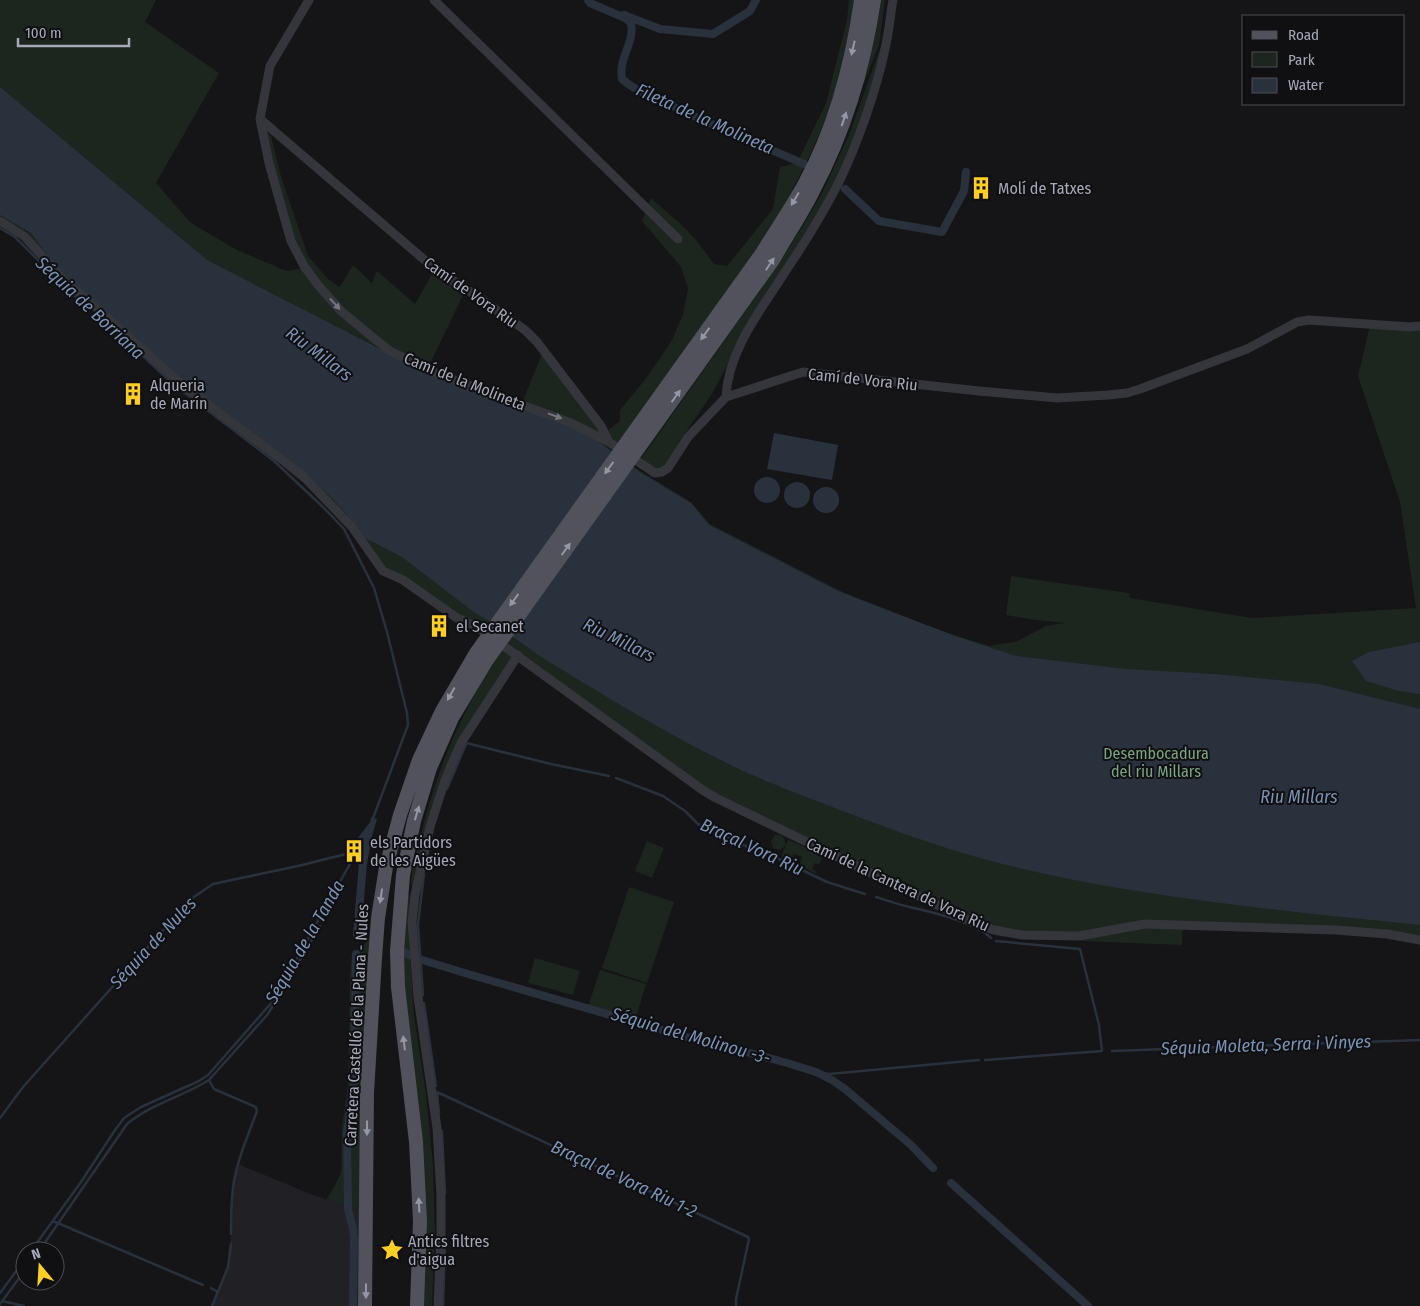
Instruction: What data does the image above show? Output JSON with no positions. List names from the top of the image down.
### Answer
{
  "streets": {
    "main road": ["Carretera Castelló de la Plana - Nules"],
    "street": ["Camí de Vora Riu", "Camí de la Molineta", "Camí de la Cantera de Vora Riu"]
  },
  "crossings": [
    ["Camí de Vora Riu", "Camí de la Molineta"]
  ],
  "one_way": ["Camí de la Molineta"],
  "water": [
    "Fileta de la Molineta",
    "Séquia de Borriana",
    "Riu Millars",
    "Braçal Vora Riu",
    "Séquia de la Tanda",
    "Séquia de Nules",
    "Séquia del Molinou -3-",
    "Séquia Moleta, Serra i Vinyes",
    "Braçal de Vora Riu 1-2"
  ],
  "parks": ["Desembocadura del riu Millars"],
  "places": {
    "building": [
      "Molí de Tatxes",
      "Alqueria de Marín",
      "el Secanet",
      "els Partidors de les Aigües"
    ],
    "place": ["Antics filtres d'aigua"]
  },
  "legend": ["Road", "Park", "Water"],
  "scale_bar": "100 m",
  "north": "top"
}
